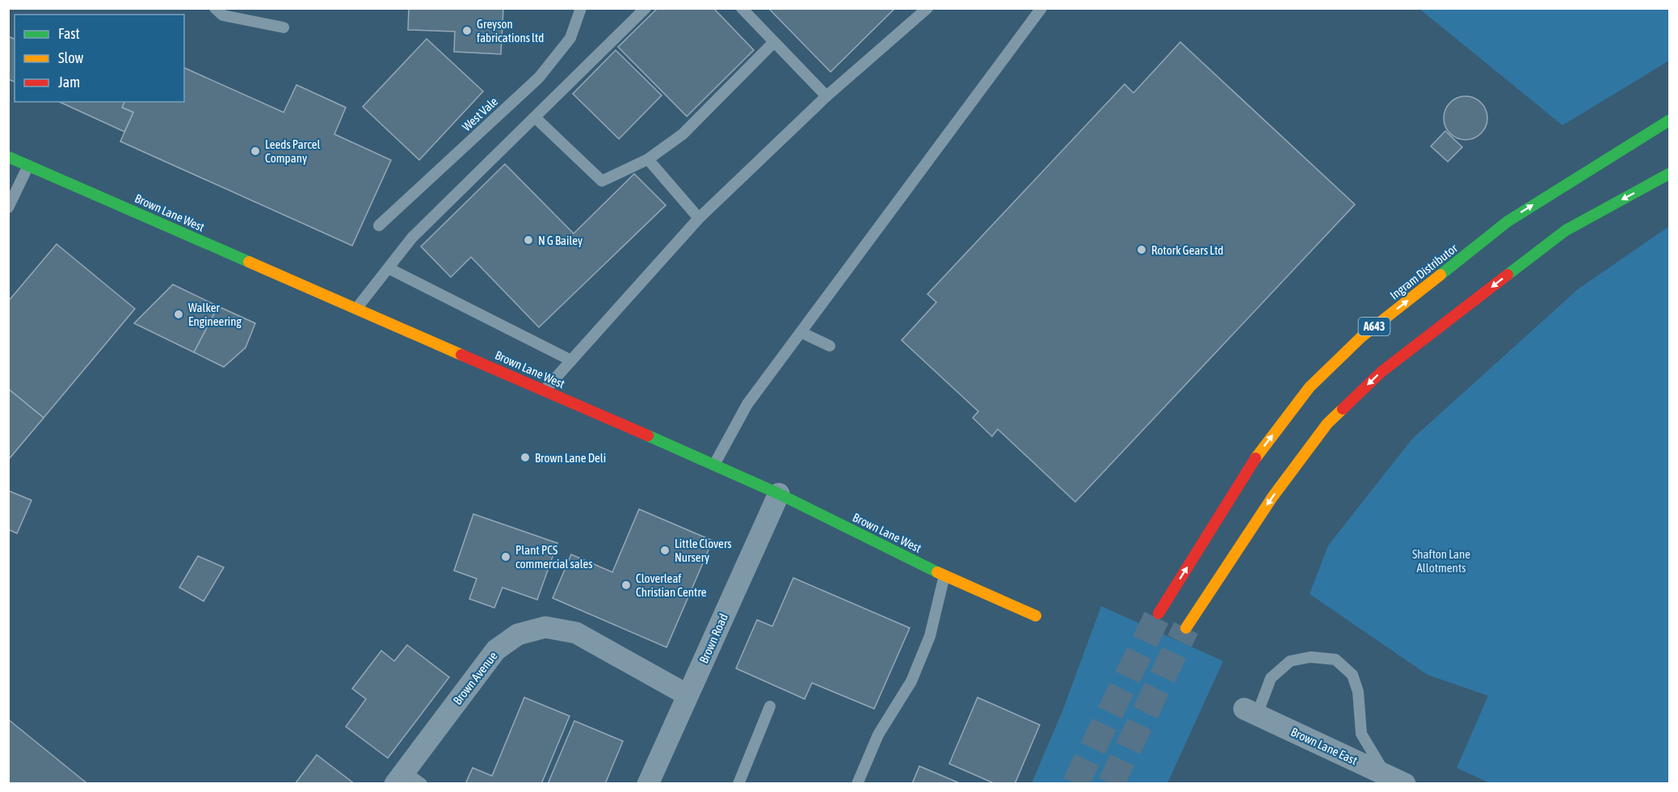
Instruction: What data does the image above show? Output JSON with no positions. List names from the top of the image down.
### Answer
{
  "streets": {
    "main road": ["Brown Lane West", "Ingram Distributor", "A643"],
    "street": ["Brown Road", "Brown Avenue", "Brown Lane East"],
    "lane": ["West Vale"]
  },
  "crossings": [
    ["Brown Lane West", "Brown Road"],
    ["Brown Road", "Brown Avenue"]
  ],
  "parks": ["Shafton Lane Allotments"],
  "places": [
    "Greyson fabrications ltd",
    "Leeds Parcel Company",
    "N G Bailey",
    "Rotork Gears Ltd",
    "Walker Engineering",
    "Brown Lane Deli",
    "Little Clovers Nursery",
    "Plant PCS commercial sales",
    "Cloverleaf Christian Centre"
  ],
  "legend": ["Fast", "Slow", "Jam"]
}
